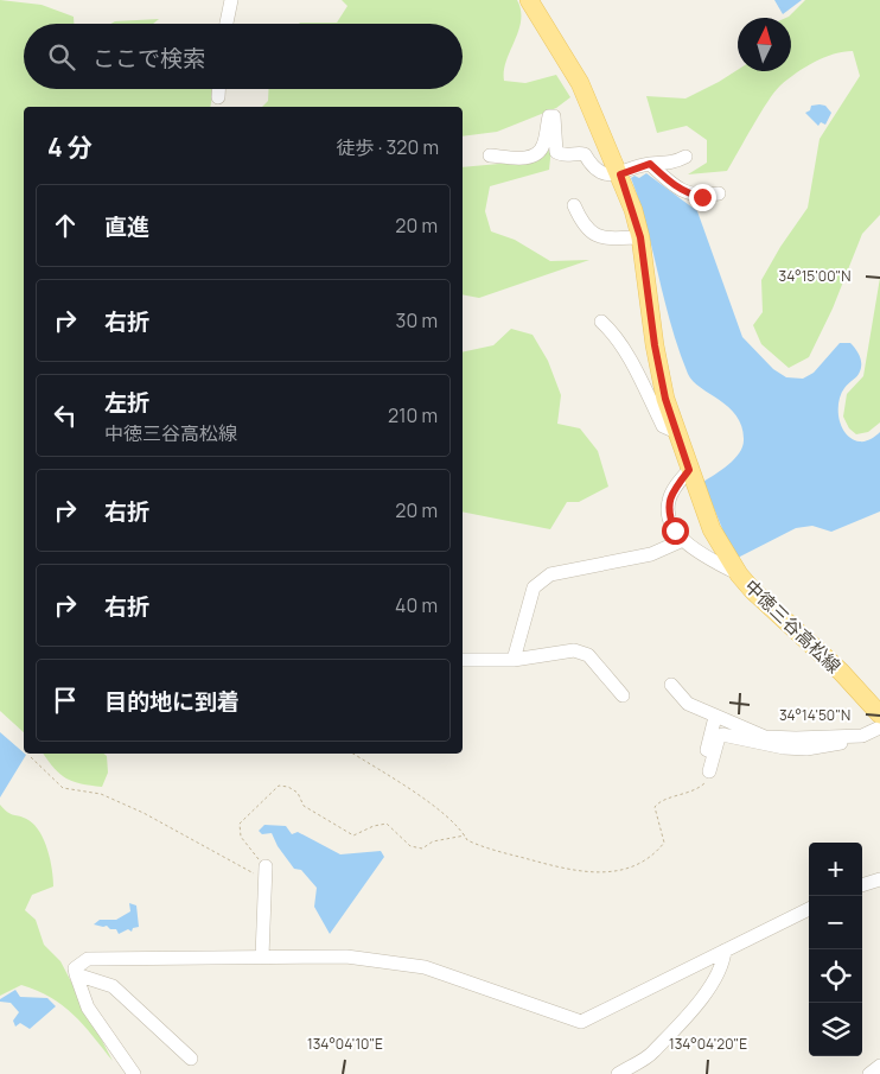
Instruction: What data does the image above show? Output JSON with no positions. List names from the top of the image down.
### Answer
{
  "streets": {
    "main road": ["中徳三谷高松線"]
  },
  "north": "top",
  "page": {
    "search": "ここで検索",
    "heading": ["4 分", "徒歩 · 320 m"],
    "list": [
      ["直進", "20 m"],
      ["右折", "30 m"],
      ["左折", "中徳三谷高松線", "210 m"],
      ["右折", "20 m"],
      ["右折", "40 m"],
      "目的地に到着"
    ],
    "map_buttons": ["+", "−"]
  },
  "coordinates": [
    "34°15'00\"N",
    "34°14'50\"N",
    "134°04'10\"E",
    "134°04'20\"E"
  ]
}
